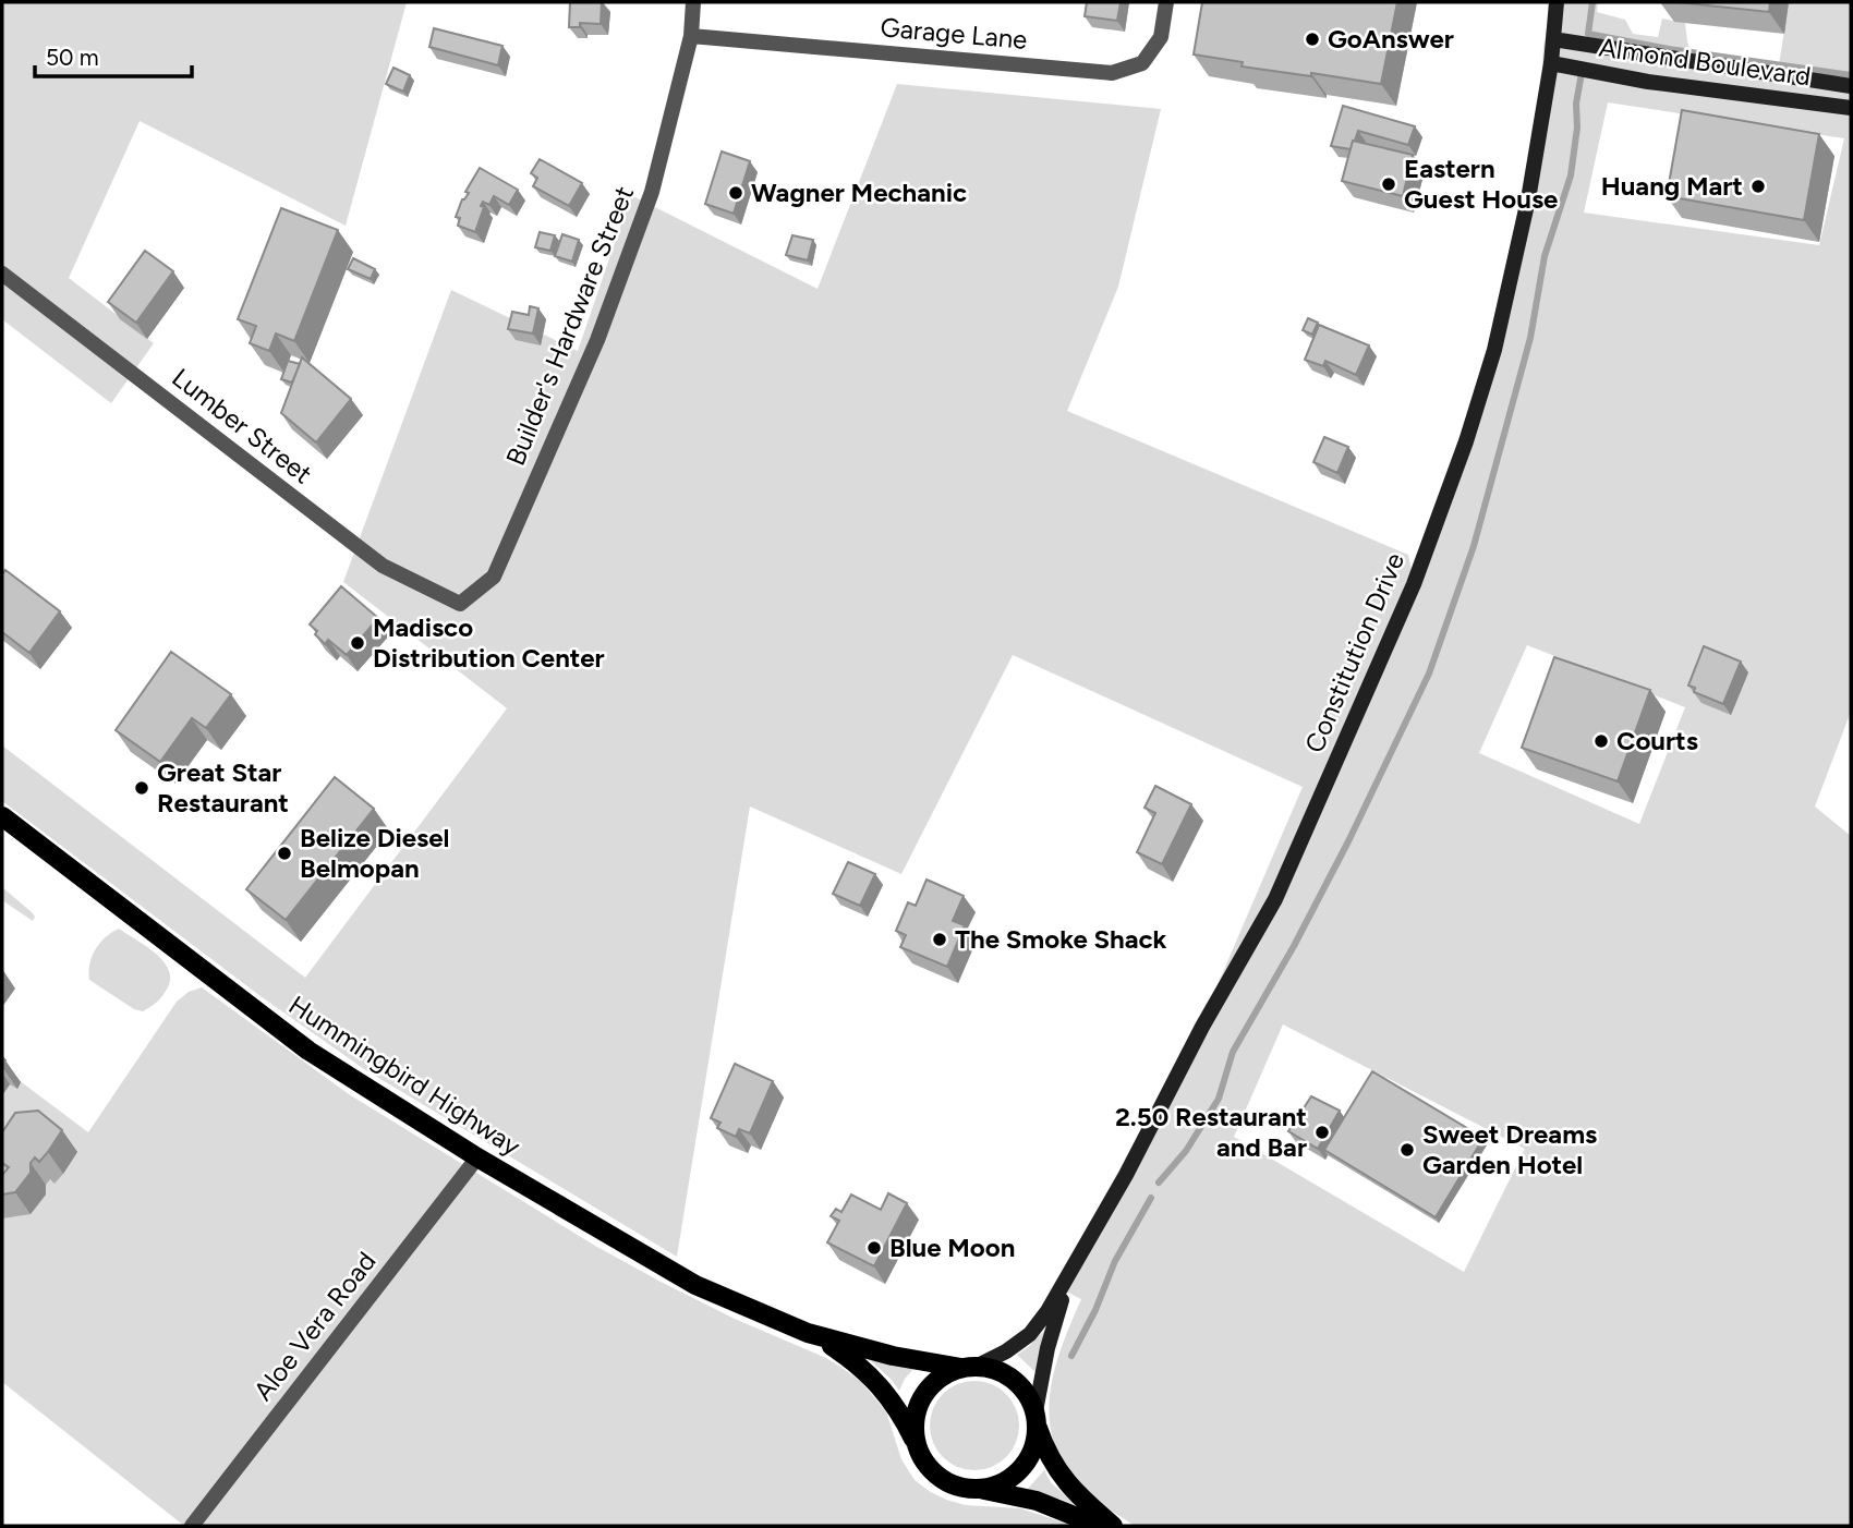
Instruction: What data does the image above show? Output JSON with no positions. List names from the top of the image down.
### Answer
{
  "streets": {
    "main road": ["Almond Boulevard", "Constitution Drive", "Hummingbird Highway"],
    "street": [
      "Garage Lane",
      "Builder's Hardware Street",
      "Lumber Street",
      "Aloe Vera Road"
    ]
  },
  "crossings": [
    ["Garage Lane", "Builder's Hardware Street"],
    ["Almond Boulevard", "Constitution Drive"],
    ["Builder's Hardware Street", "Lumber Street"],
    ["Constitution Drive", "Hummingbird Highway"],
    ["Hummingbird Highway", "Aloe Vera Road"]
  ],
  "places": [
    "GoAnswer",
    "Eastern Guest House",
    "Huang Mart",
    "Wagner Mechanic",
    "Madisco Distribution Center",
    "Courts",
    "Great Star Restaurant",
    "Belize Diesel Belmopan",
    "The Smoke Shack",
    "2.50 Restaurant and Bar",
    "Sweet Dreams Garden Hotel",
    "Blue Moon"
  ],
  "scale_bar": "50 m"
}
